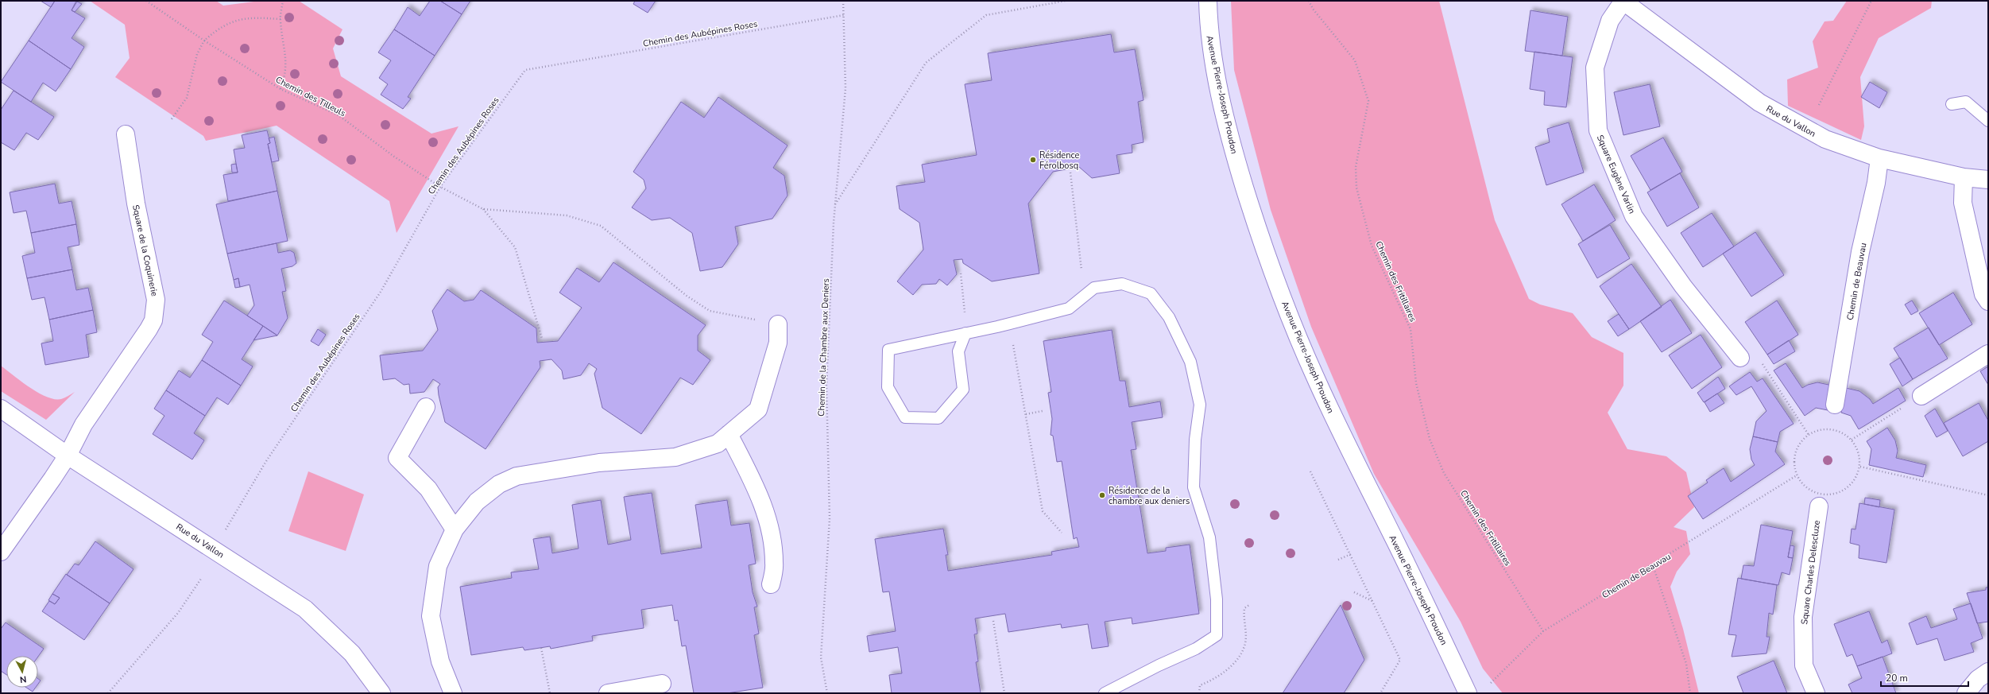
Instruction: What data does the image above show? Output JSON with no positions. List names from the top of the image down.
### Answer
{
  "streets": {
    "street": [
      "Avenue Pierre-Joseph Proudon",
      "Rue du Vallon",
      "Square Eugène Varlin",
      "Square de la Coquinerie",
      "Chemin de Beauvau",
      "Square Charles Delescluze"
    ],
    "path": [
      "Chemin des Aubépines Roses",
      "Chemin des Tilleuls",
      "Chemin des Fritillaires",
      "Chemin de la Chambre aux Deniers"
    ]
  },
  "crossings": [
    ["Chemin des Aubépines Roses", "Chemin des Tilleuls"],
    ["Chemin des Aubépines Roses", "Chemin de la Chambre aux Deniers"],
    ["Rue du Vallon", "Square Eugène Varlin"],
    ["Rue du Vallon", "Square de la Coquinerie"],
    ["Rue du Vallon", "Chemin de Beauvau"],
    ["Chemin des Fritillaires", "Chemin de Beauvau"]
  ],
  "places": ["Résidence Férolbosq", "Résidence de la chambre aux deniers"],
  "scale_bar": "20 m",
  "north": "bottom"
}
